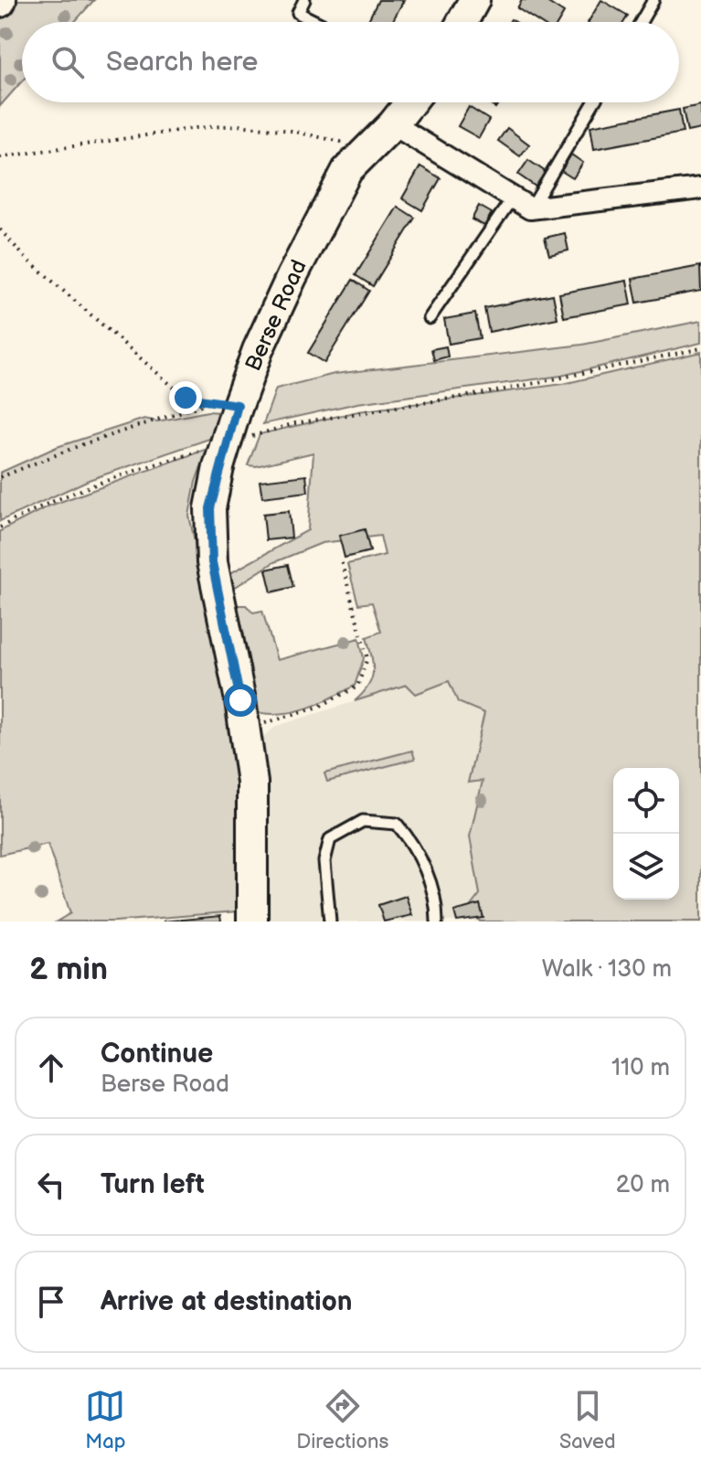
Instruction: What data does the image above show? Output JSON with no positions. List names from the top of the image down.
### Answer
{
  "streets": {
    "main road": ["Berse Road"]
  },
  "page": {
    "search": "Search here",
    "heading": ["2 min", "Walk · 130 m"],
    "list": [
      ["Continue", "Berse Road", "110 m"],
      ["Turn left", "20 m"],
      "Arrive at destination"
    ],
    "nav": ["Map", "Directions", "Saved"]
  }
}
